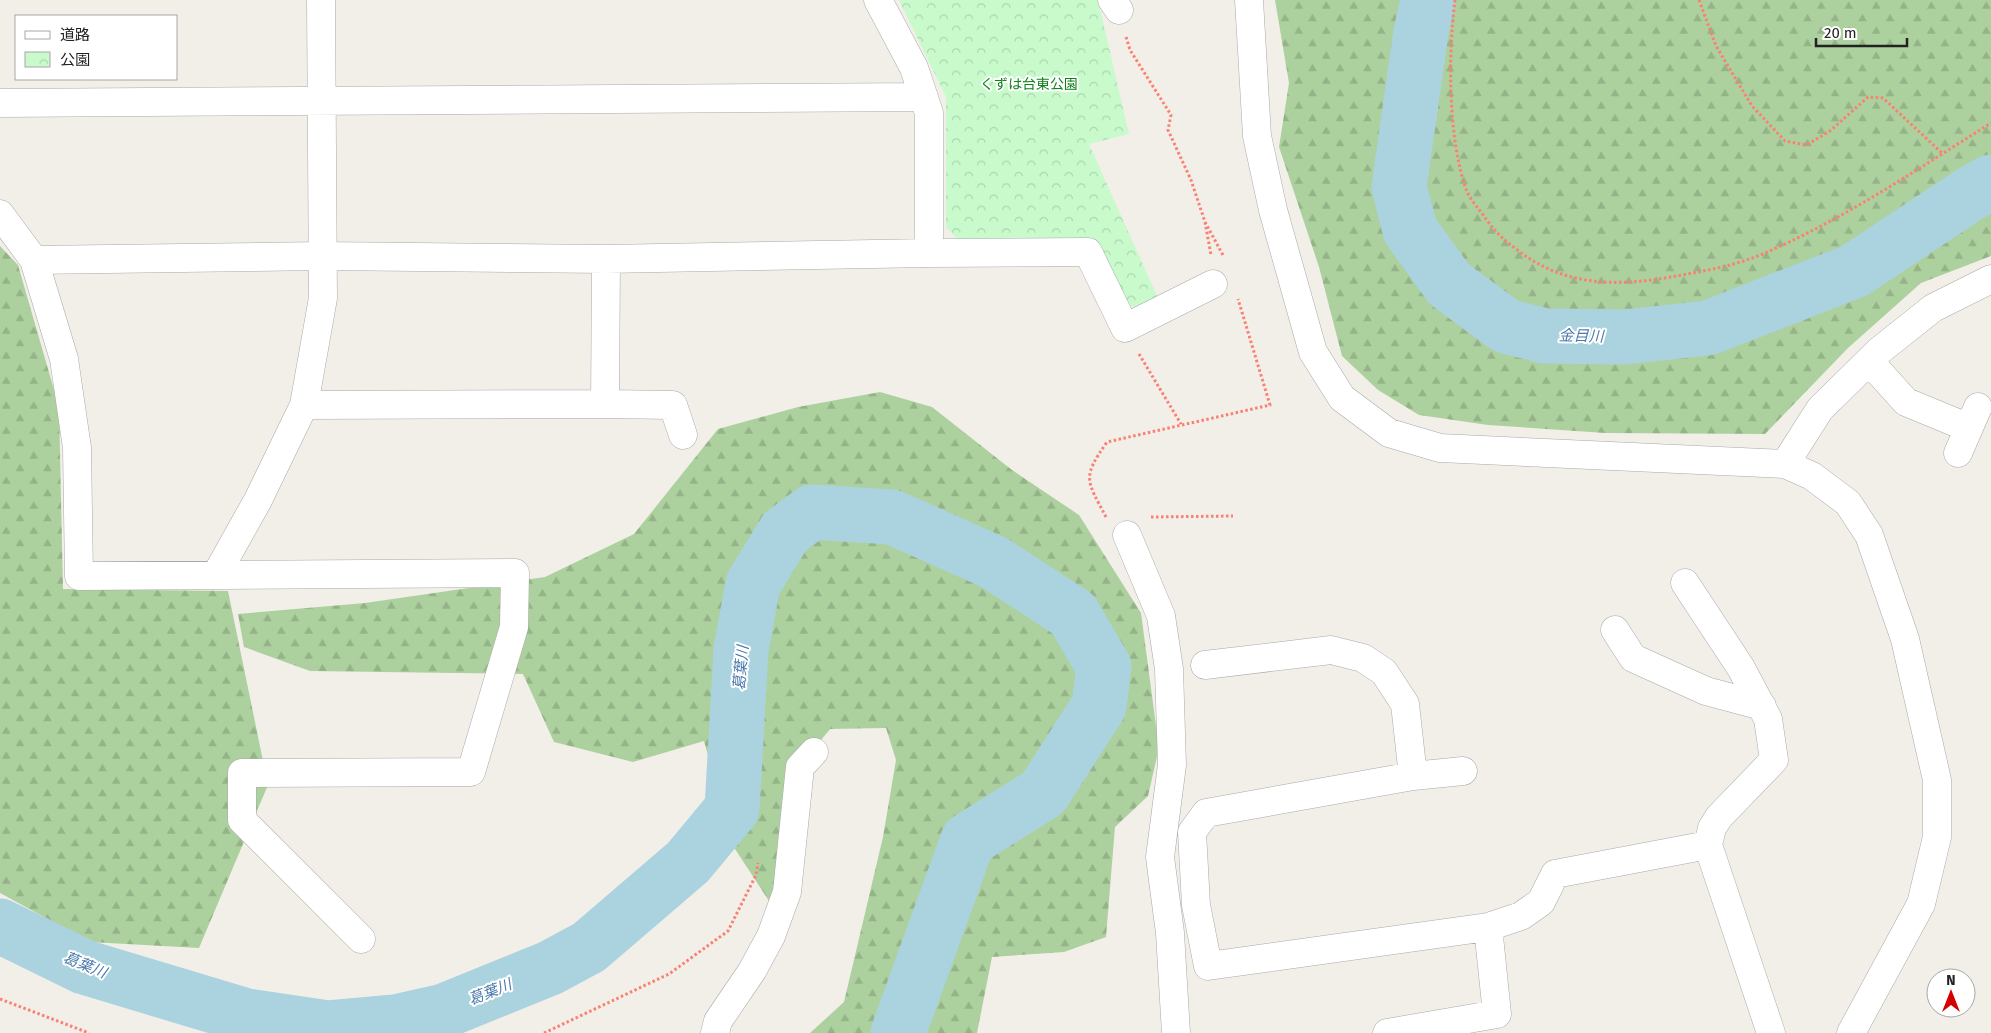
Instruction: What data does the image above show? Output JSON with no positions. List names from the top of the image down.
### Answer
{
  "water": ["金目川", "葛葉川"],
  "parks": ["くずは台東公園"],
  "legend": ["道路", "公園"],
  "scale_bar": "20 m",
  "north": "top"
}
